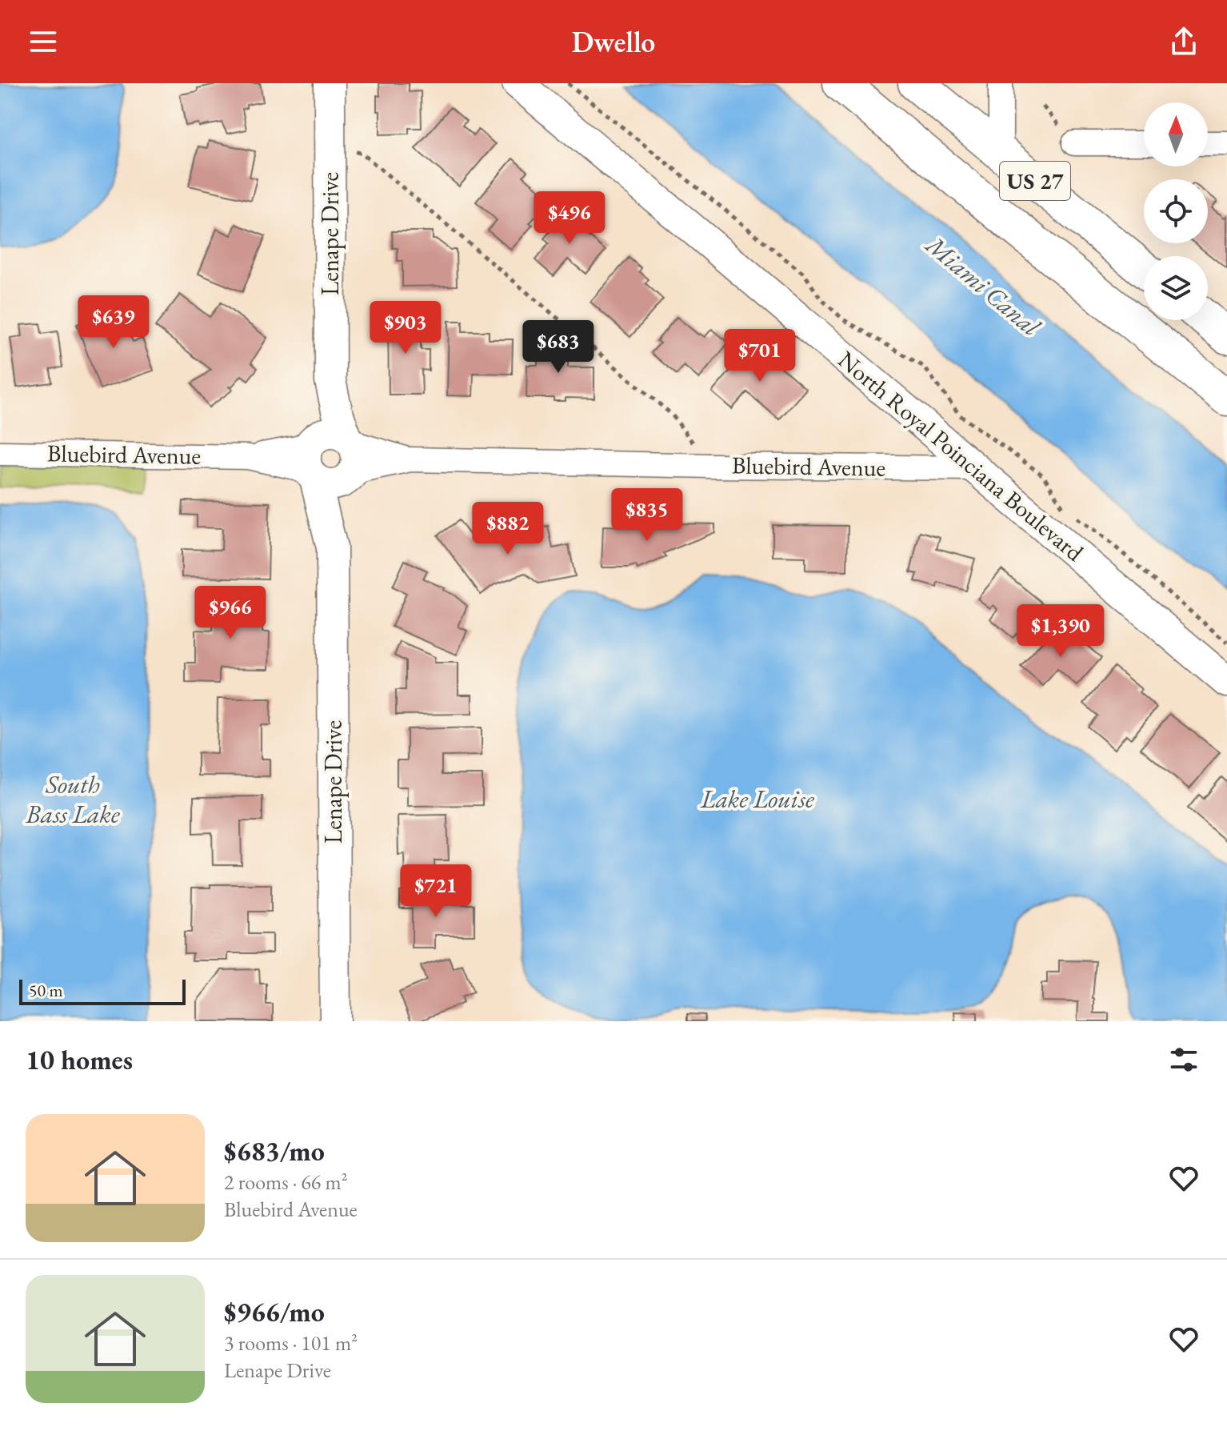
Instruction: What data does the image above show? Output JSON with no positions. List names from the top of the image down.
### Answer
{
  "streets": {
    "highway": ["US 27"],
    "street": ["Lenape Drive", "Bluebird Avenue", "North Royal Poinciana Boulevard"]
  },
  "crossings": [
    ["Lenape Drive", "Bluebird Avenue"],
    ["Bluebird Avenue", "North Royal Poinciana Boulevard"]
  ],
  "water": ["Miami Canal", "South Bass Lake", "Lake Louise"],
  "scale_bar": "50 m",
  "north": "top",
  "page": {
    "header": "Dwello",
    "price": [
      "$496",
      "$639",
      "$903",
      "$683",
      "$701",
      "$835",
      "$882",
      "$966",
      "$1,390",
      "$721"
    ],
    "scale": "50 m",
    "heading": "10 homes",
    "list": [
      {
        "name": "$683/mo",
        "note": "2 rooms · 66 m² · Bluebird Avenue"
      },
      {
        "name": "$966/mo",
        "note": "3 rooms · 101 m² · Lenape Drive"
      }
    ]
  }
}
